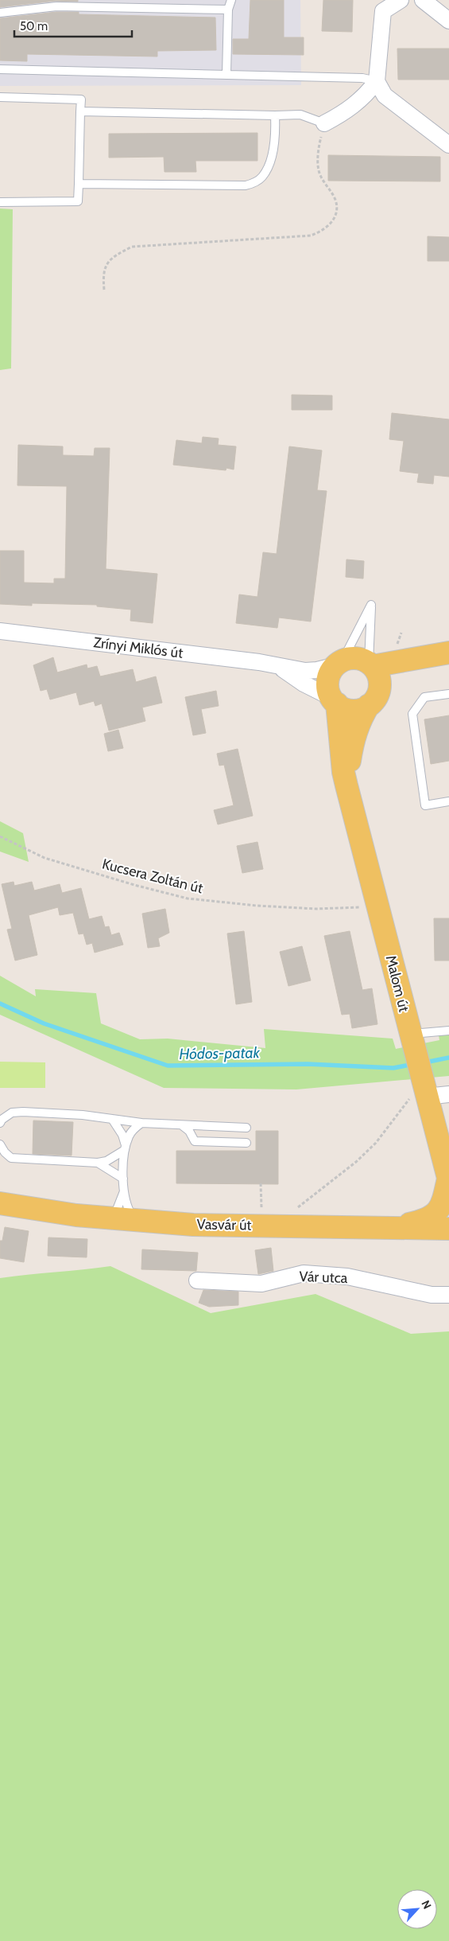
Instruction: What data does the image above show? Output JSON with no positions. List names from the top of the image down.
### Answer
{
  "streets": {
    "main road": ["Malom út", "Vasvár út"],
    "street": ["Zrínyi Miklós út", "Vár utca"],
    "path": ["Kucsera Zoltán út"]
  },
  "crossings": [
    ["Zrínyi Miklós út", "Malom út"],
    ["Kucsera Zoltán út", "Malom út"]
  ],
  "water": ["Hódos-patak"],
  "scale_bar": "50 m",
  "north": "top right"
}
